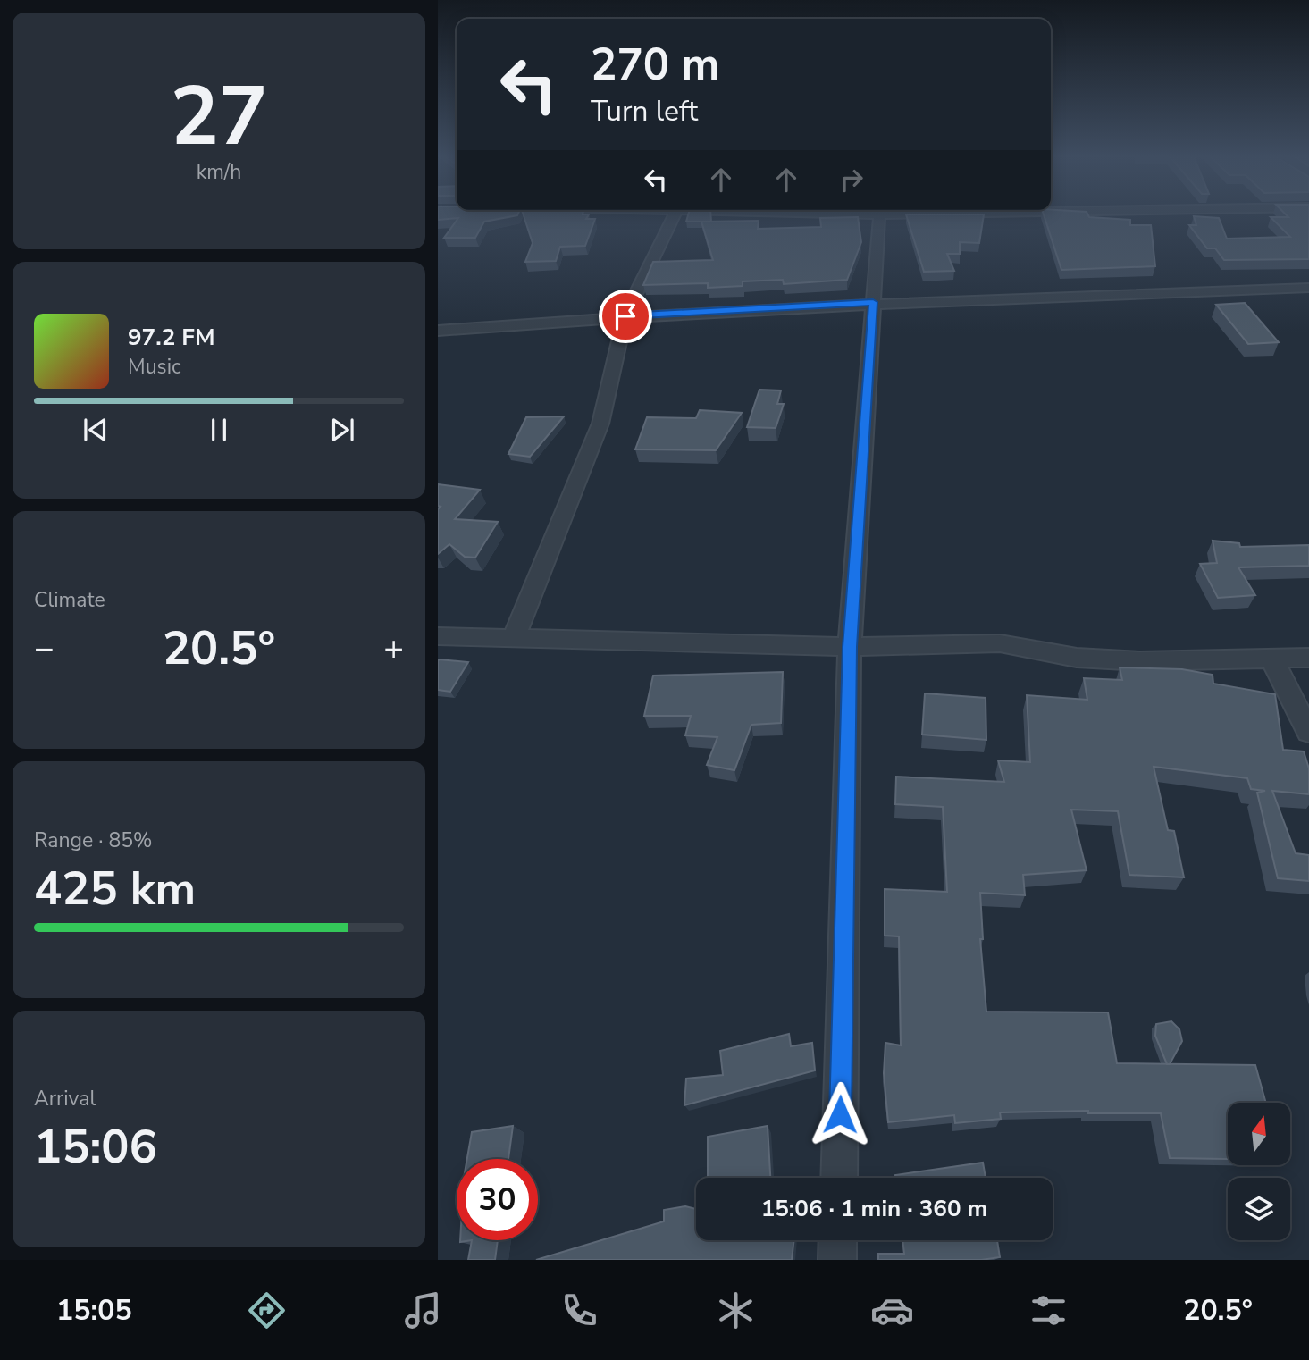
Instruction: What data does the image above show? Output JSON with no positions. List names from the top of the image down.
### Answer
{
  "north": "top",
  "page": {
    "tile": [
      ["27", "km/h"],
      "Climate",
      ["Range · 85%", "425 km"],
      ["Arrival", "15:06"]
    ],
    "turn": ["270 m", "Turn left"],
    "song": ["97.2 FM", "Music"],
    "heat": ["−", "20.5°", "+"],
    "limit": "30",
    "trip": "15:06 · 1 min · 360 m",
    "tabs": ["15:05", "20.5°"]
  }
}
